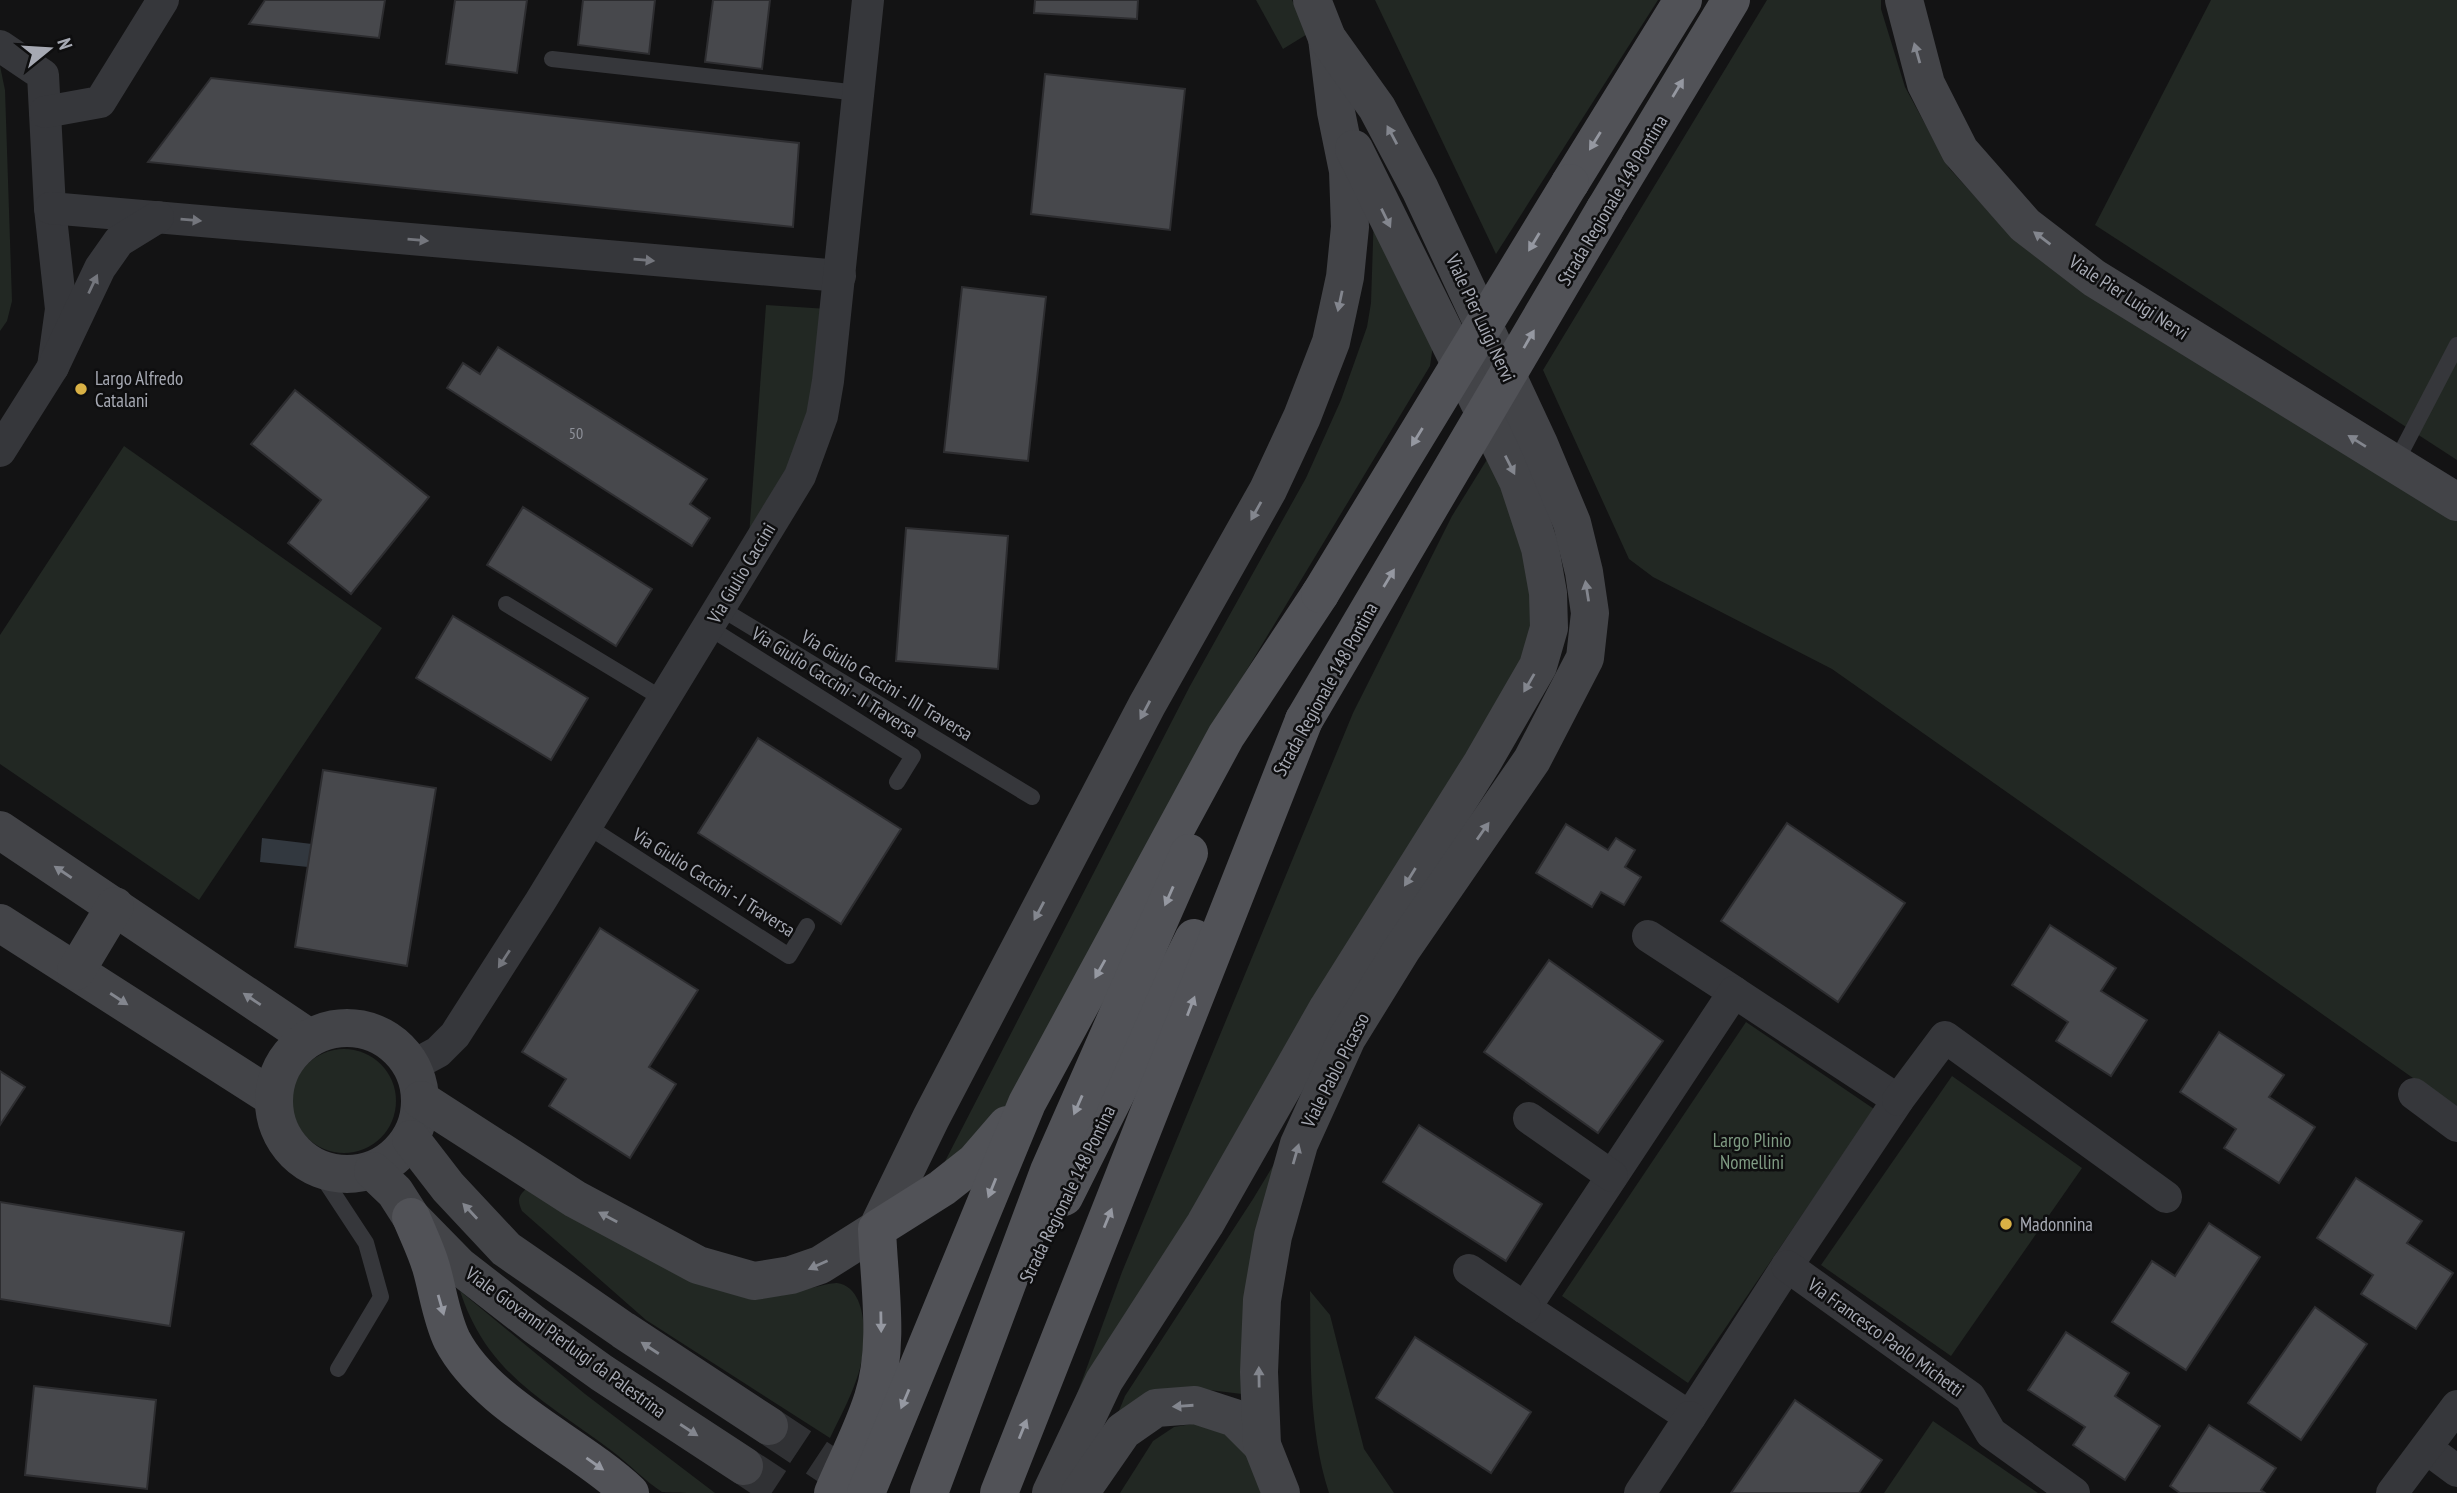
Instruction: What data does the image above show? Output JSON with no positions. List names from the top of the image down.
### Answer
{
  "streets": {
    "main road": ["Strada Regionale 148 Pontina"],
    "street": [
      "Viale Pier Luigi Nervi",
      "Via Giulio Caccini",
      "Viale Pablo Picasso",
      "Via Francesco Paolo Michetti",
      "Viale Giovanni Pierluigi da Palestrina"
    ],
    "lane": ["Via Giulio Caccini - II Traversa", "Via Giulio Caccini - III Traversa", "Via Giulio Caccini - I Traversa"]
  },
  "crossings": [
    ["Viale Pier Luigi Nervi", "Viale Pablo Picasso"],
    ["Via Giulio Caccini", "Via Giulio Caccini - II Traversa"],
    ["Via Giulio Caccini", "Via Giulio Caccini - III Traversa"],
    ["Via Giulio Caccini", "Via Giulio Caccini - I Traversa"],
    ["Via Giulio Caccini", "Viale Giovanni Pierluigi da Palestrina"],
    ["Via Giulio Caccini - II Traversa", "Via Giulio Caccini - III Traversa"]
  ],
  "one_way": ["Viale Pier Luigi Nervi"],
  "parks": ["Largo Plinio Nomellini"],
  "places": ["Largo Alfredo Catalani", "Madonnina"],
  "house_numbers": ["50"],
  "north": "right"
}
